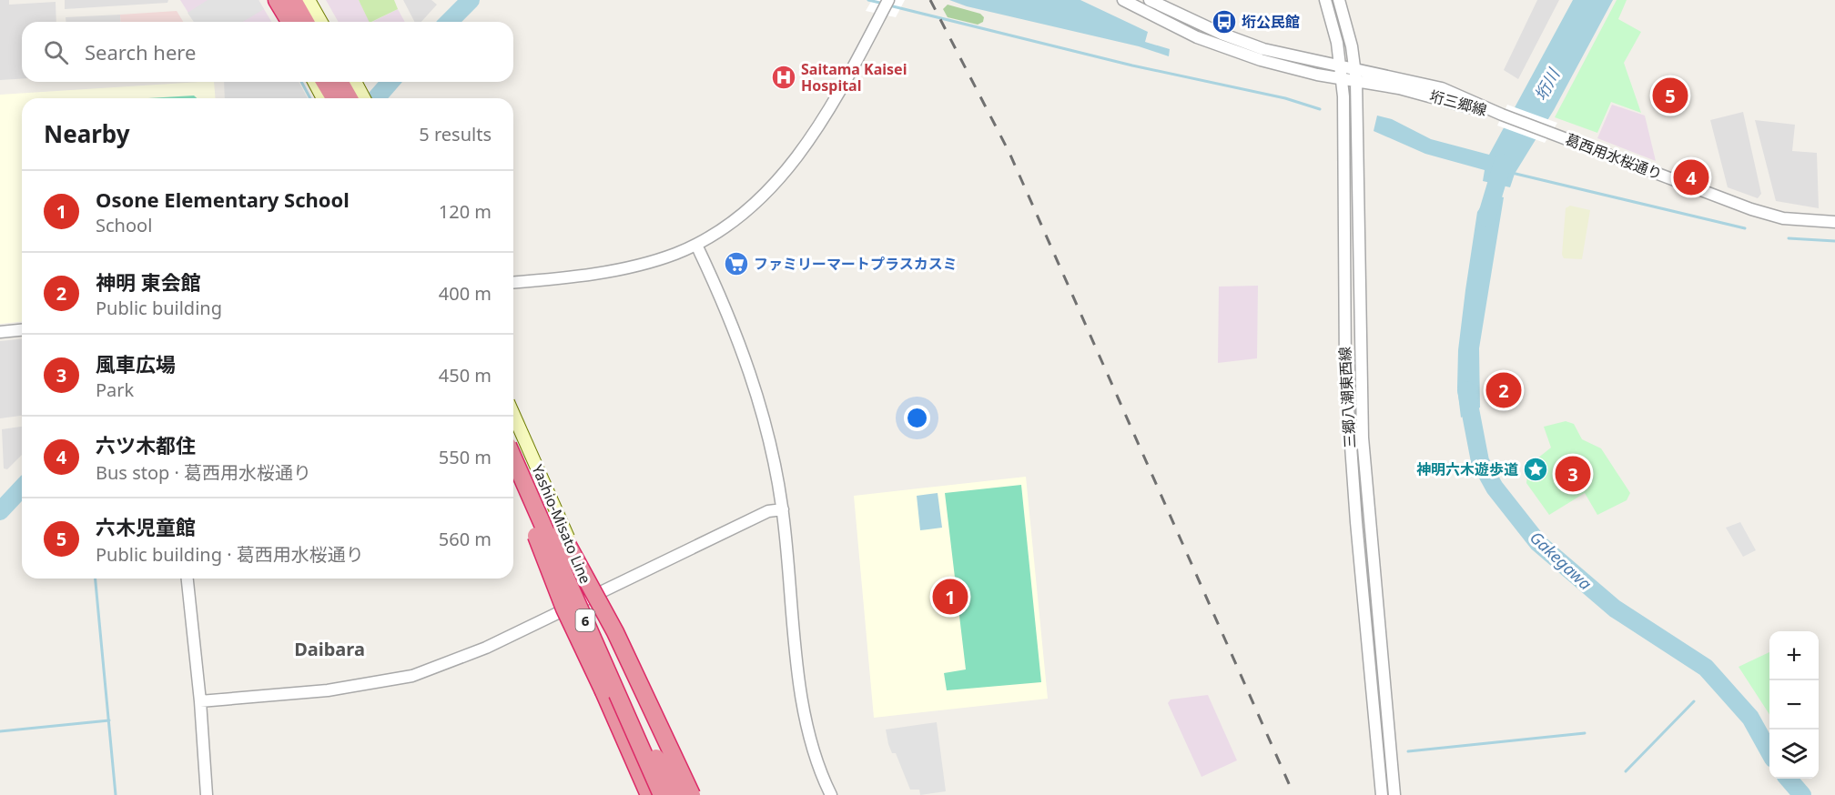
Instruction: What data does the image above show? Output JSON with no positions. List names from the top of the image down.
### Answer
{
  "streets": {
    "highway": ["6"],
    "main road": ["Yashio-Misato Line"],
    "street": ["垳三郷線", "葛西用水桜通り", "三郷八潮東西線"]
  },
  "crossings": [
    ["垳三郷線", "葛西用水桜通り"],
    ["垳三郷線", "三郷八潮東西線"]
  ],
  "districts": ["Daibara"],
  "water": ["垳川", "Gakegawa"],
  "places": {
    "bus stop": ["垳公民館"],
    "hospital": ["Saitama Kaisei Hospital"],
    "supermarket": ["ファミリーマートプラスカスミ"],
    "place": ["神明六木遊歩道"]
  },
  "page": {
    "search": "Search here",
    "pins": [
      "5",
      "4",
      "2",
      "3",
      "1"
    ],
    "heading": ["Nearby", "5 results"],
    "list": [
      {
        "mark": "1",
        "name": "Osone Elementary School",
        "note": "School",
        "value": "120 m"
      },
      {
        "mark": "2",
        "name": "神明 東会館",
        "note": "Public building",
        "value": "400 m"
      },
      {
        "mark": "3",
        "name": "風車広場",
        "note": "Park",
        "value": "450 m"
      },
      {
        "mark": "4",
        "name": "六ツ木都住",
        "note": "Bus stop · 葛西用水桜通り",
        "value": "550 m"
      },
      {
        "mark": "5",
        "name": "六木児童館",
        "note": "Public building · 葛西用水桜通り",
        "value": "560 m"
      }
    ],
    "map_buttons": ["+", "−"]
  }
}
